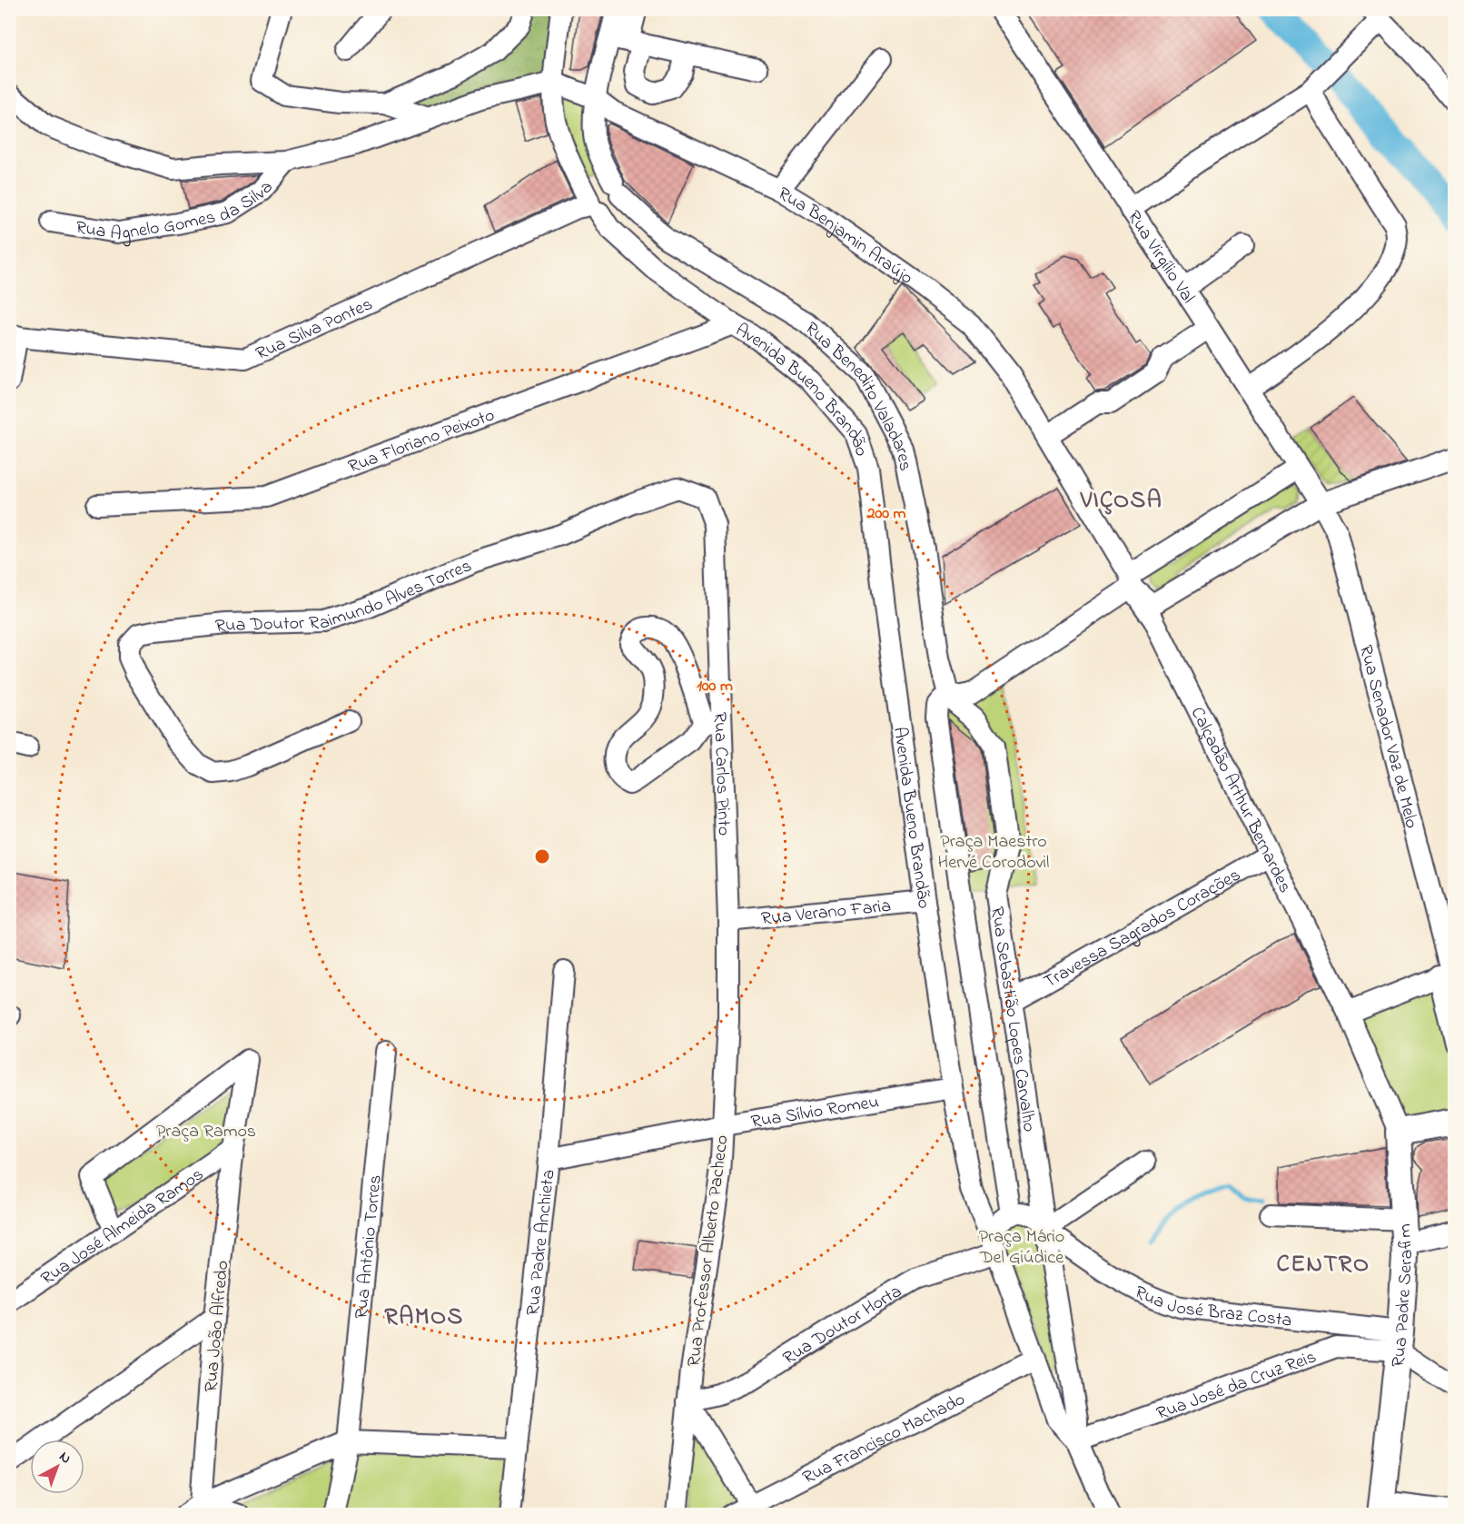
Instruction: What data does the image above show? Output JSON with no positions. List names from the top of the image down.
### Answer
{
  "streets": {
    "main road": ["Rua Padre Serafim"],
    "street": [
      "Rua Agnelo Gomes da Silva",
      "Rua Benjamin Araújo",
      "Rua Virgílio Val",
      "Rua Silva Pontes",
      "Avenida Bueno Brandão",
      "Rua Benedito Valadares",
      "Rua Floriano Peixoto",
      "Rua Doutor Raimundo Alves Torres",
      "Rua Senador Vaz de Melo",
      "Rua Carlos Pinto",
      "Calçadão Arthur Bernardes",
      "Rua Verano Faria",
      "Travessa Sagrados Corações",
      "Rua Sebastião Lopes Carvalho",
      "Rua Sílvio Romeu",
      "Rua José Almeida Ramos",
      "Rua Padre Anchieta",
      "Rua Antônio Torres",
      "Rua Professor Alberto Pacheco",
      "Rua José Braz Costa",
      "Rua Doutor Horta",
      "Rua João Alfredo",
      "Rua José da Cruz Reis",
      "Rua Francisco Machado"
    ]
  },
  "crossings": [
    ["Rua Benjamin Araújo", "Avenida Bueno Brandão"],
    ["Rua Benjamin Araújo", "Rua Benedito Valadares"],
    ["Rua Benjamin Araújo", "Calçadão Arthur Bernardes"],
    ["Rua Virgílio Val", "Rua Senador Vaz de Melo"],
    ["Rua Silva Pontes", "Avenida Bueno Brandão"],
    ["Rua Silva Pontes", "Rua Benedito Valadares"],
    ["Avenida Bueno Brandão", "Rua Benedito Valadares"],
    ["Avenida Bueno Brandão", "Rua Floriano Peixoto"],
    ["Avenida Bueno Brandão", "Rua Verano Faria"],
    ["Avenida Bueno Brandão", "Rua Sebastião Lopes Carvalho"],
    ["Avenida Bueno Brandão", "Rua Sílvio Romeu"],
    ["Avenida Bueno Brandão", "Rua Doutor Horta"],
    ["Avenida Bueno Brandão", "Rua José da Cruz Reis"],
    ["Avenida Bueno Brandão", "Rua Francisco Machado"],
    ["Rua Benedito Valadares", "Rua Sebastião Lopes Carvalho"],
    ["Rua Doutor Raimundo Alves Torres", "Rua Carlos Pinto"],
    ["Rua Carlos Pinto", "Rua Verano Faria"],
    ["Rua Carlos Pinto", "Rua Professor Alberto Pacheco"],
    ["Calçadão Arthur Bernardes", "Travessa Sagrados Corações"],
    ["Calçadão Arthur Bernardes", "Rua Padre Serafim"],
    ["Rua Verano Faria", "Rua Professor Alberto Pacheco"],
    ["Travessa Sagrados Corações", "Rua Sebastião Lopes Carvalho"],
    ["Rua Sebastião Lopes Carvalho", "Rua José Braz Costa"],
    ["Rua Sebastião Lopes Carvalho", "Rua José da Cruz Reis"],
    ["Rua Sílvio Romeu", "Rua Padre Anchieta"],
    ["Rua Sílvio Romeu", "Rua Professor Alberto Pacheco"],
    ["Rua José Almeida Ramos", "Rua João Alfredo"],
    ["Rua Professor Alberto Pacheco", "Rua Doutor Horta"],
    ["Rua Padre Serafim", "Rua José Braz Costa"],
    ["Rua Padre Serafim", "Rua José da Cruz Reis"],
    ["Rua José Braz Costa", "Rua José da Cruz Reis"]
  ],
  "districts": ["VIÇOSA", "CENTRO", "RAMOS"],
  "parks": ["Praça Maestro Hervé Corodovil", "Praça Ramos", "Praça Mário Del Giúdice"],
  "north": "top right",
  "rings": ["200 m", "100 m"]
}
